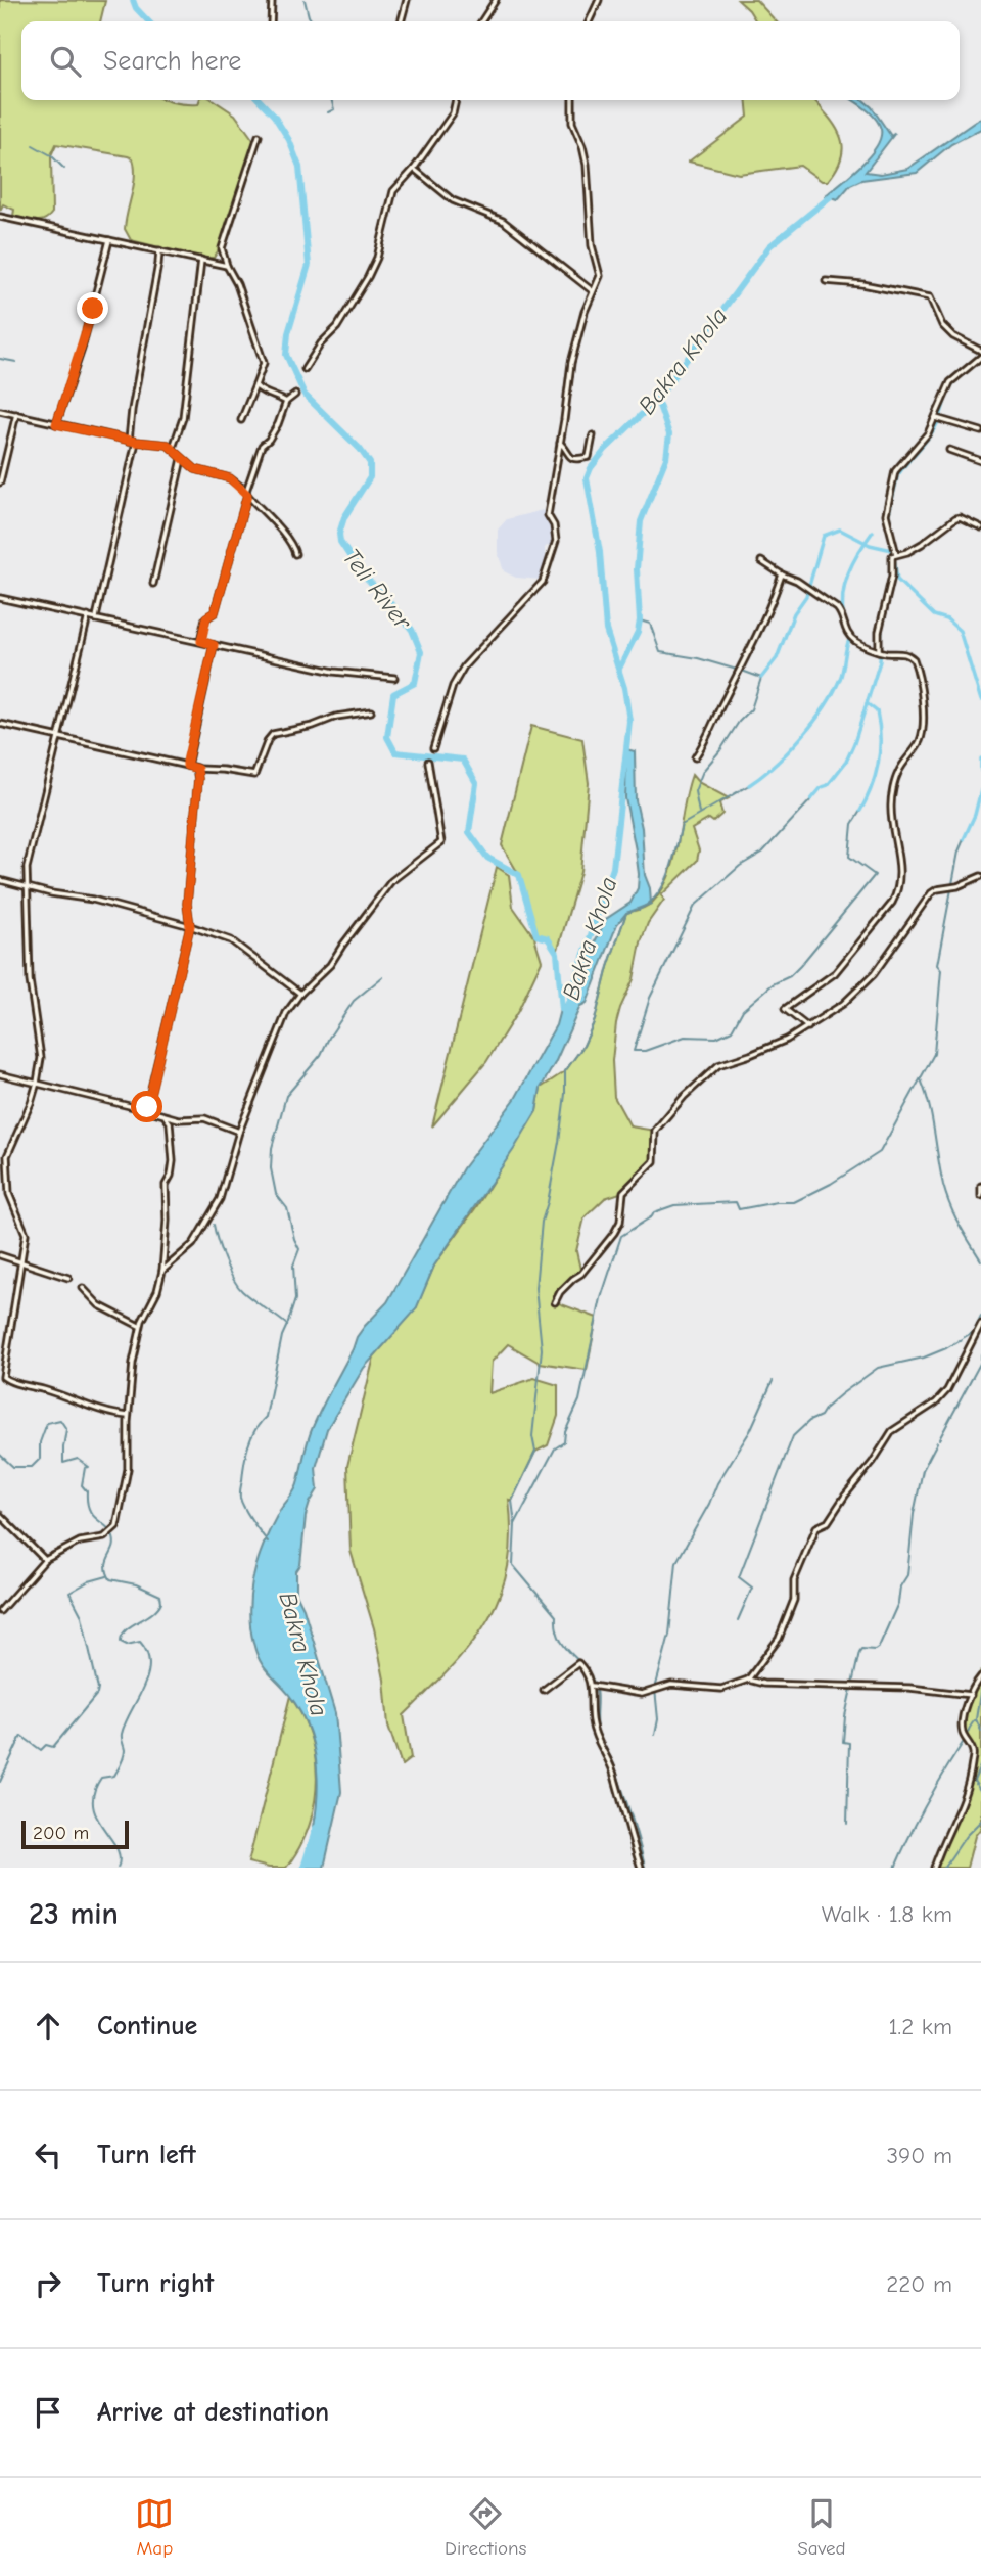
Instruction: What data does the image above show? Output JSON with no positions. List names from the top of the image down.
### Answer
{
  "water": ["Bakra Khola", "Teli River"],
  "scale_bar": "200 m",
  "page": {
    "search": "Search here",
    "scale": "200 m",
    "heading": ["23 min", "Walk · 1.8 km"],
    "list": [
      ["Continue", "1.2 km"],
      ["Turn left", "390 m"],
      ["Turn right", "220 m"],
      "Arrive at destination"
    ],
    "nav": ["Map", "Directions", "Saved"]
  }
}
